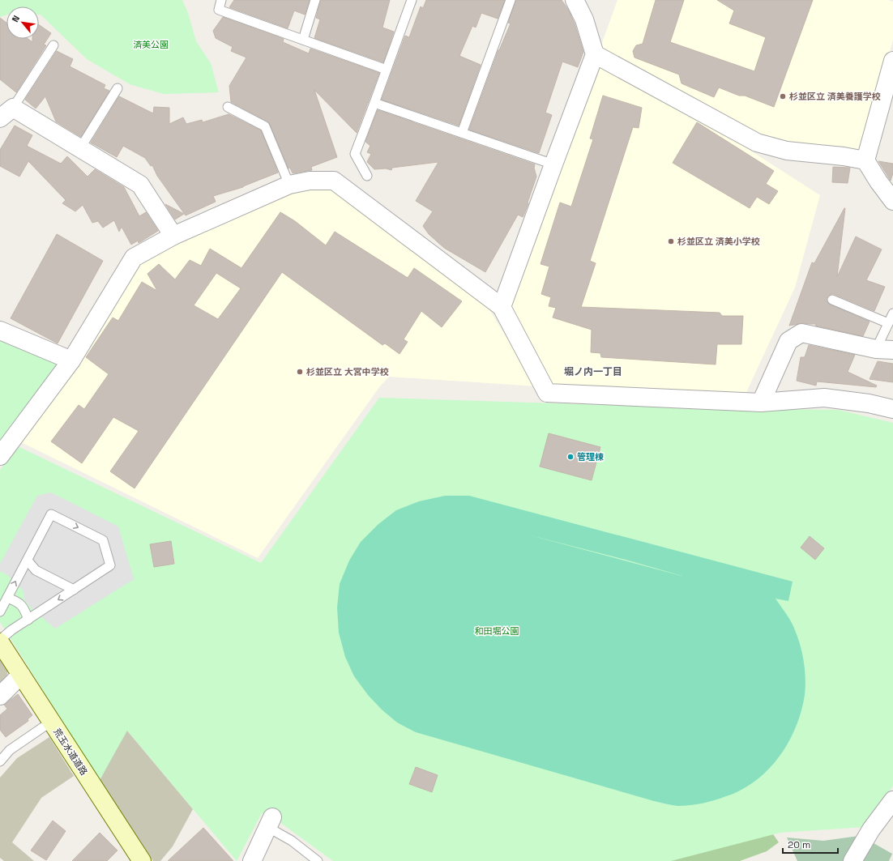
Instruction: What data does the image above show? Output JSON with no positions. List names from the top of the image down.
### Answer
{
  "streets": {
    "main road": ["荒玉水道道路"]
  },
  "districts": ["堀ノ内一丁目"],
  "parks": ["済美公園", "和田堀公園"],
  "places": [
    "杉並区立 済美養護学校",
    "杉並区立 済美小学校",
    "杉並区立 大宮中学校",
    "管理棟"
  ],
  "scale_bar": "20 m",
  "north": "top left"
}
